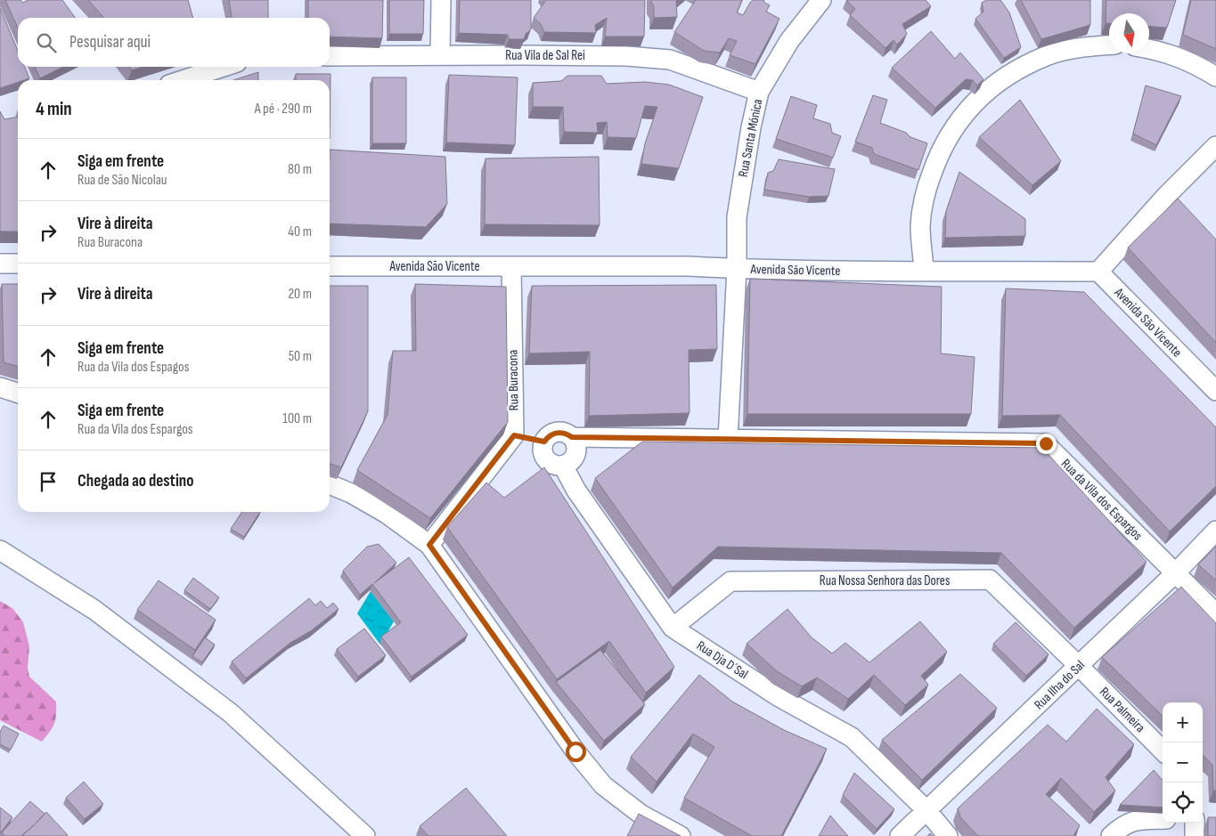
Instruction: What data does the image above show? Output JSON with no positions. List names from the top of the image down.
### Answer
{
  "streets": {
    "street": [
      "Rua Vila de Sal Rei",
      "Rua Santa Mónica",
      "Avenida São Vicente",
      "Rua Buracona",
      "Rua da Vila dos Espargos",
      "Rua Nossa Senhora das Dores",
      "Rua Dja D´Sal",
      "Rua Ilha do Sal",
      "Rua Palmeira"
    ]
  },
  "crossings": [
    ["Rua Vila de Sal Rei", "Rua Santa Mónica"],
    ["Rua Santa Mónica", "Avenida São Vicente"],
    ["Rua Santa Mónica", "Rua da Vila dos Espargos"],
    ["Avenida São Vicente", "Rua Buracona"],
    ["Rua da Vila dos Espargos", "Rua Dja D´Sal"],
    ["Rua da Vila dos Espargos", "Rua Ilha do Sal"],
    ["Rua Nossa Senhora das Dores", "Rua Dja D´Sal"],
    ["Rua Nossa Senhora das Dores", "Rua Ilha do Sal"],
    ["Rua Nossa Senhora das Dores", "Rua Palmeira"],
    ["Rua Dja D´Sal", "Rua Ilha do Sal"],
    ["Rua Ilha do Sal", "Rua Palmeira"]
  ],
  "north": "bottom",
  "page": {
    "search": "Pesquisar aqui",
    "heading": ["4 min", "A pé · 290 m"],
    "list": [
      ["Siga em frente", "Rua de São Nicolau", "80 m"],
      ["Vire à direita", "Rua Buracona", "40 m"],
      ["Vire à direita", "20 m"],
      ["Siga em frente", "Rua da Vila dos Espagos", "50 m"],
      ["Siga em frente", "Rua da Vila dos Espargos", "100 m"],
      "Chegada ao destino"
    ],
    "map_buttons": ["+", "−"]
  }
}
